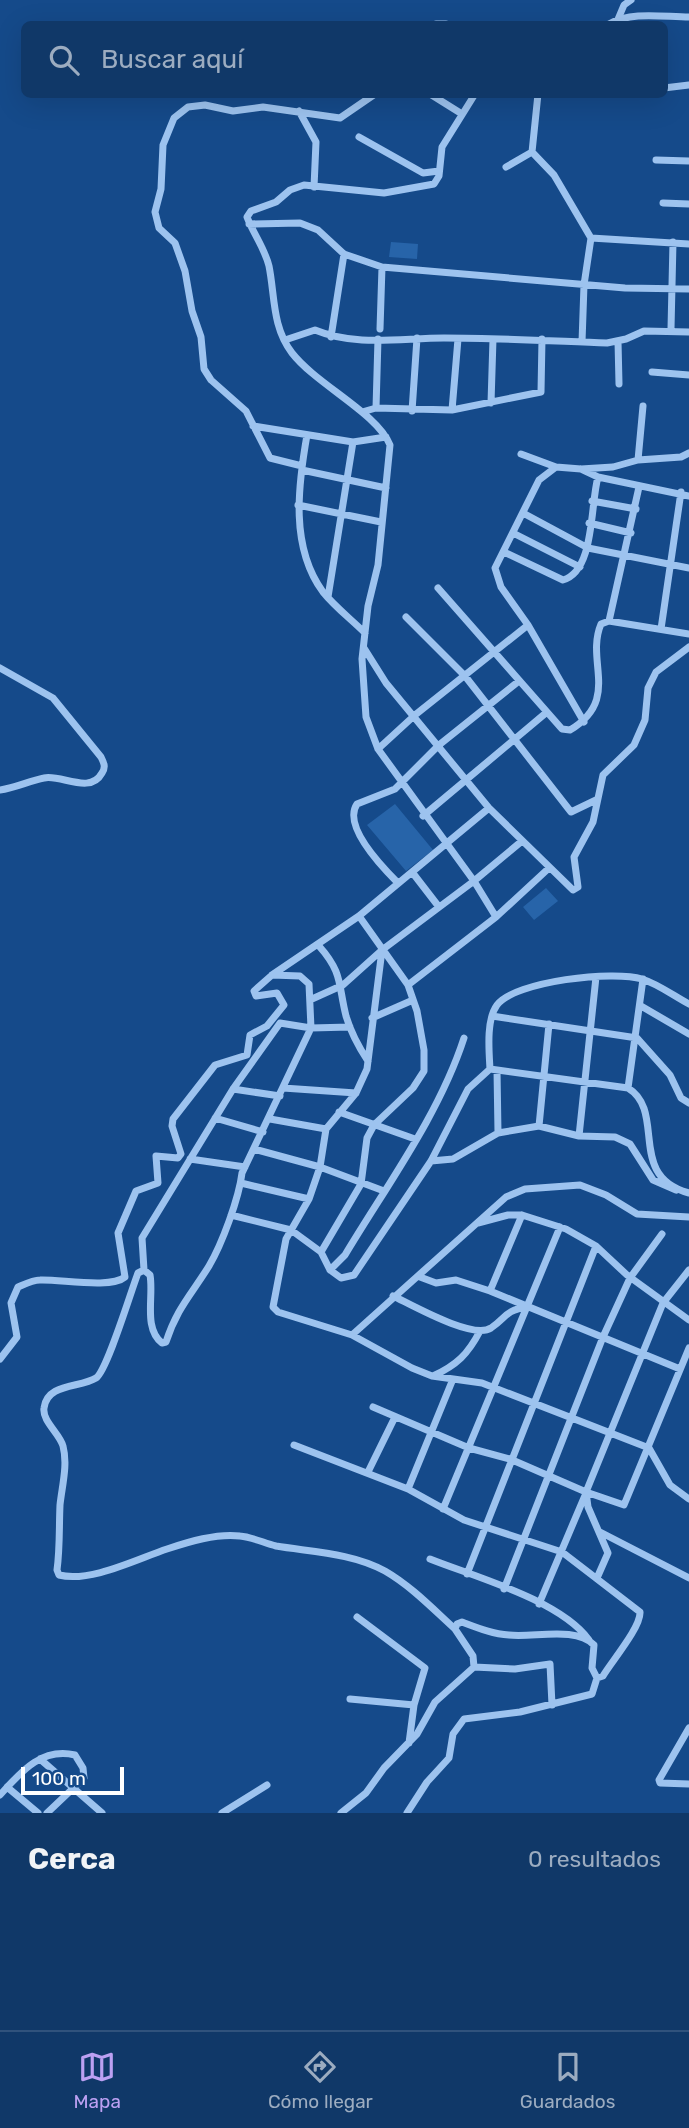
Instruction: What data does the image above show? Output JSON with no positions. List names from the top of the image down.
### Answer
{
  "scale_bar": "100 m",
  "page": {
    "search": "Buscar aquí",
    "scale": "100 m",
    "heading": ["Cerca", "0 resultados"],
    "nav": ["Mapa", "Cómo llegar", "Guardados"]
  }
}
